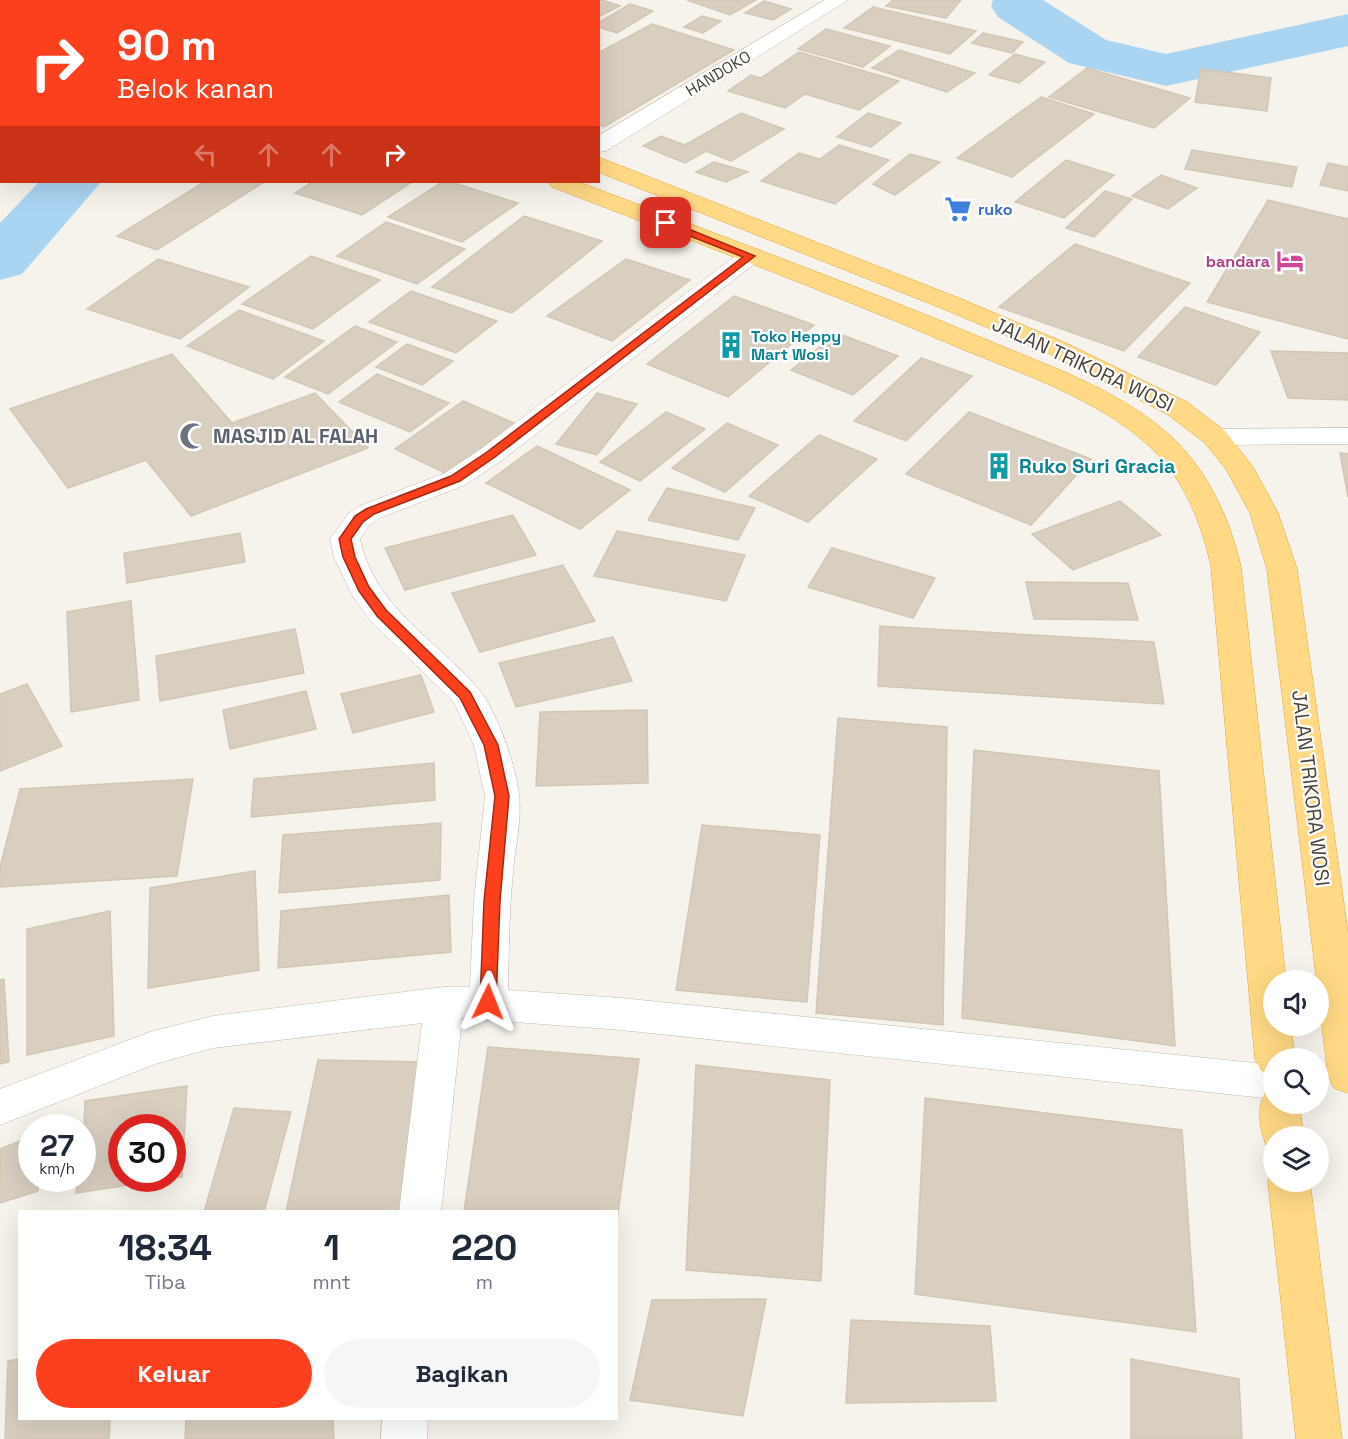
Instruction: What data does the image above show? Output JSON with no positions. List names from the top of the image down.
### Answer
{
  "streets": {
    "highway": ["JALAN TRIKORA WOSI"],
    "street": ["HANDOKO"]
  },
  "places": {
    "supermarket": ["ruko"],
    "hotel": ["bandara"],
    "building": ["Toko Heppy Mart Wosi", "Ruko Suri Gracia"],
    "mosque": ["MASJID AL FALAH"]
  },
  "page": {
    "turn": ["90 m", "Belok kanan"],
    "speed": "27 km/h",
    "limit": "30",
    "eta": [
      "18:34",
      "Tiba",
      "1",
      "mnt",
      "220",
      "m"
    ],
    "buttons": ["Keluar", "Bagikan"]
  }
}
